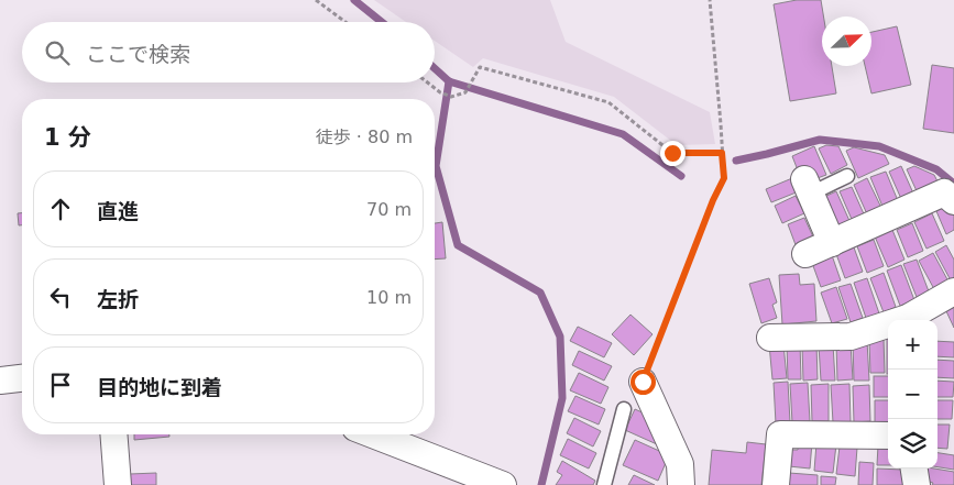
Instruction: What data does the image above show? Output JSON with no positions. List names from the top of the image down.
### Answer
{
  "north": "top right",
  "page": {
    "search": "ここで検索",
    "heading": ["1 分", "徒歩 · 80 m"],
    "list": [
      ["直進", "70 m"],
      ["左折", "10 m"],
      "目的地に到着"
    ],
    "map_buttons": ["+", "−"]
  }
}
